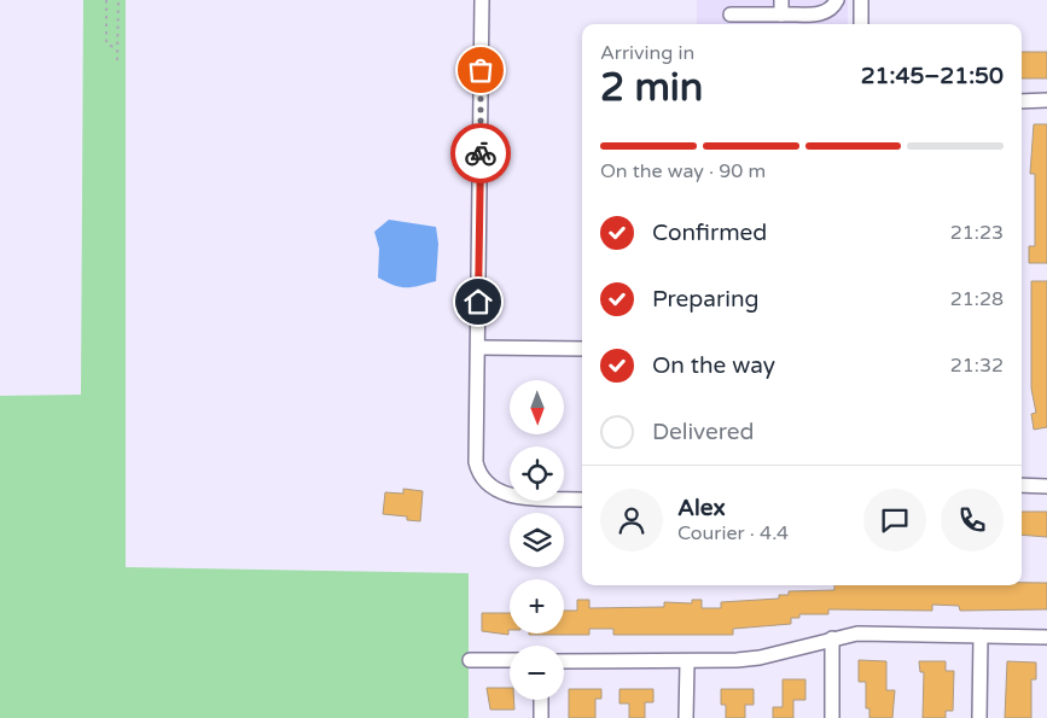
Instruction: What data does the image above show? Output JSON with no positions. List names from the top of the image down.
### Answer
{
  "north": "bottom",
  "page": {
    "heading": ["2 min", "Arriving in", "21:45–21:50"],
    "panel": ["Alex", "Courier · 4.4"],
    "bar": "On the way · 90 m",
    "list": [
      ["Confirmed", "21:23"],
      ["Preparing", "21:28"],
      ["On the way", "21:32"],
      "Delivered"
    ],
    "map_buttons": ["+", "−"]
  }
}
